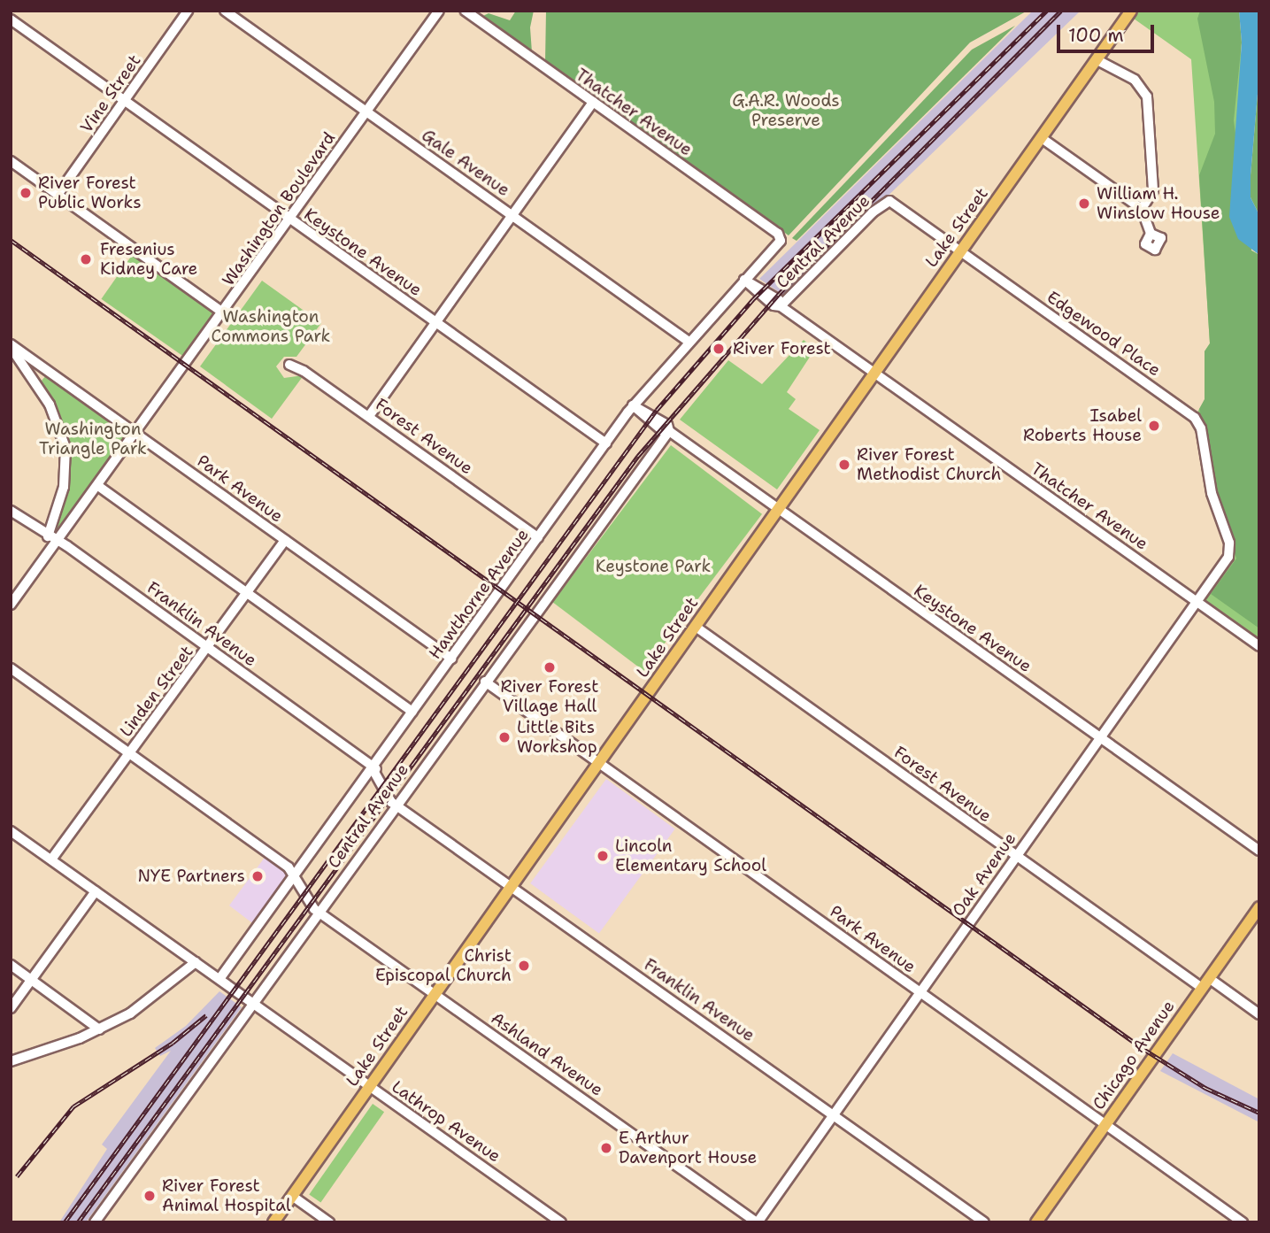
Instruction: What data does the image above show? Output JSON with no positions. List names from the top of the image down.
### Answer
{
  "streets": {
    "main road": ["Lake Street", "Chicago Avenue"],
    "street": [
      "Vine Street",
      "Thatcher Avenue",
      "Gale Avenue",
      "Washington Boulevard",
      "Central Avenue",
      "Keystone Avenue",
      "Edgewood Place",
      "Forest Avenue",
      "Park Avenue",
      "Hawthorne Avenue",
      "Franklin Avenue",
      "Linden Street",
      "Oak Avenue",
      "Ashland Avenue",
      "Lathrop Avenue"
    ]
  },
  "crossings": [
    ["Vine Street", "Keystone Avenue"],
    ["Thatcher Avenue", "Lake Street"],
    ["Thatcher Avenue", "Central Avenue"],
    ["Thatcher Avenue", "Hawthorne Avenue"],
    ["Thatcher Avenue", "Oak Avenue"],
    ["Gale Avenue", "Washington Boulevard"],
    ["Gale Avenue", "Hawthorne Avenue"],
    ["Washington Boulevard", "Keystone Avenue"],
    ["Washington Boulevard", "Park Avenue"],
    ["Washington Boulevard", "Franklin Avenue"],
    ["Lake Street", "Keystone Avenue"],
    ["Lake Street", "Edgewood Place"],
    ["Lake Street", "Forest Avenue"],
    ["Lake Street", "Park Avenue"],
    ["Lake Street", "Franklin Avenue"],
    ["Lake Street", "Ashland Avenue"],
    ["Lake Street", "Lathrop Avenue"],
    ["Central Avenue", "Keystone Avenue"],
    ["Central Avenue", "Edgewood Place"],
    ["Central Avenue", "Park Avenue"],
    ["Central Avenue", "Franklin Avenue"],
    ["Central Avenue", "Ashland Avenue"],
    ["Central Avenue", "Lathrop Avenue"],
    ["Keystone Avenue", "Hawthorne Avenue"],
    ["Keystone Avenue", "Oak Avenue"],
    ["Edgewood Place", "Oak Avenue"],
    ["Forest Avenue", "Hawthorne Avenue"],
    ["Forest Avenue", "Oak Avenue"],
    ["Forest Avenue", "Chicago Avenue"],
    ["Park Avenue", "Hawthorne Avenue"],
    ["Park Avenue", "Linden Street"],
    ["Park Avenue", "Oak Avenue"],
    ["Park Avenue", "Chicago Avenue"],
    ["Hawthorne Avenue", "Franklin Avenue"],
    ["Hawthorne Avenue", "Ashland Avenue"],
    ["Hawthorne Avenue", "Lathrop Avenue"],
    ["Franklin Avenue", "Linden Street"],
    ["Franklin Avenue", "Oak Avenue"],
    ["Linden Street", "Ashland Avenue"],
    ["Linden Street", "Lathrop Avenue"],
    ["Oak Avenue", "Ashland Avenue"]
  ],
  "parks": [
    "G.A.R. Woods Preserve",
    "Washington Commons Park",
    "Washington Triangle Park",
    "Keystone Park"
  ],
  "places": [
    "River Forest Public Works",
    "William H. Winslow House",
    "Fresenius Kidney Care",
    "River Forest",
    "Isabel Roberts House",
    "River Forest Methodist Church",
    "River Forest Village Hall",
    "Little Bits Workshop",
    "Lincoln Elementary School",
    "NYE Partners",
    "Christ Episcopal Church",
    "E Arthur Davenport House",
    "River Forest Animal Hospital"
  ],
  "scale_bar": "100 m"
}
